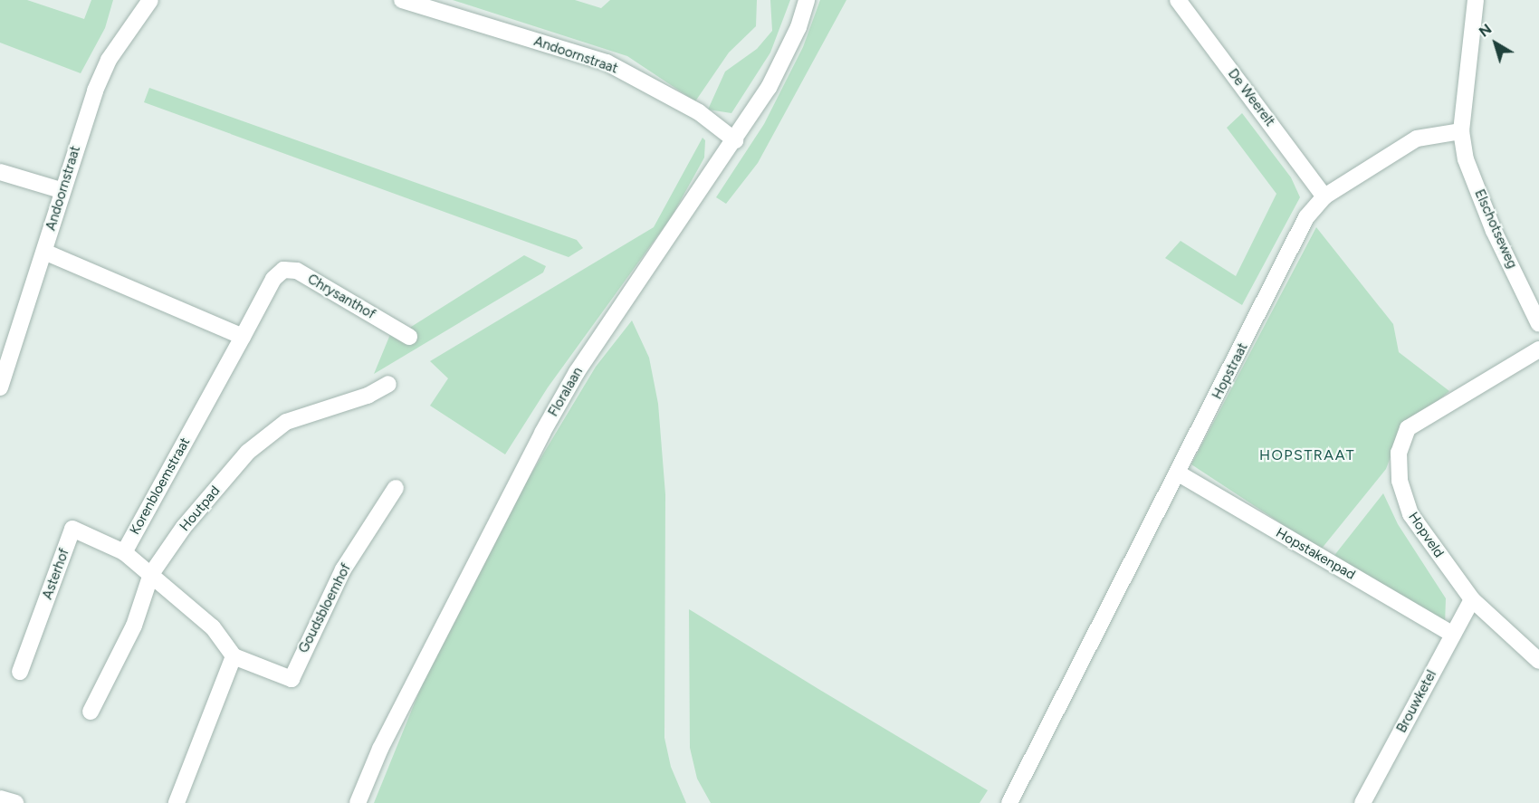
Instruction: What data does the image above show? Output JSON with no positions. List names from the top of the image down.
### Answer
{
  "streets": {
    "street": [
      "Andoornstraat",
      "De Weerelt",
      "Elschotseweg",
      "Chrysanthof",
      "Hopstraat",
      "Floralaan",
      "Korenbloemstraat",
      "Houtpad",
      "Hopveld",
      "Hopstakenpad",
      "Asterhof",
      "Goudsbloemhof",
      "Brouwketel"
    ]
  },
  "crossings": [
    ["Andoornstraat", "Floralaan"],
    ["De Weerelt", "Hopstraat"],
    ["Elschotseweg", "Hopstraat"],
    ["Chrysanthof", "Korenbloemstraat"],
    ["Hopstraat", "Hopstakenpad"],
    ["Korenbloemstraat", "Asterhof"],
    ["Hopveld", "Brouwketel"],
    ["Hopstakenpad", "Brouwketel"]
  ],
  "districts": ["HOPSTRAAT"],
  "north": "top left"
}
